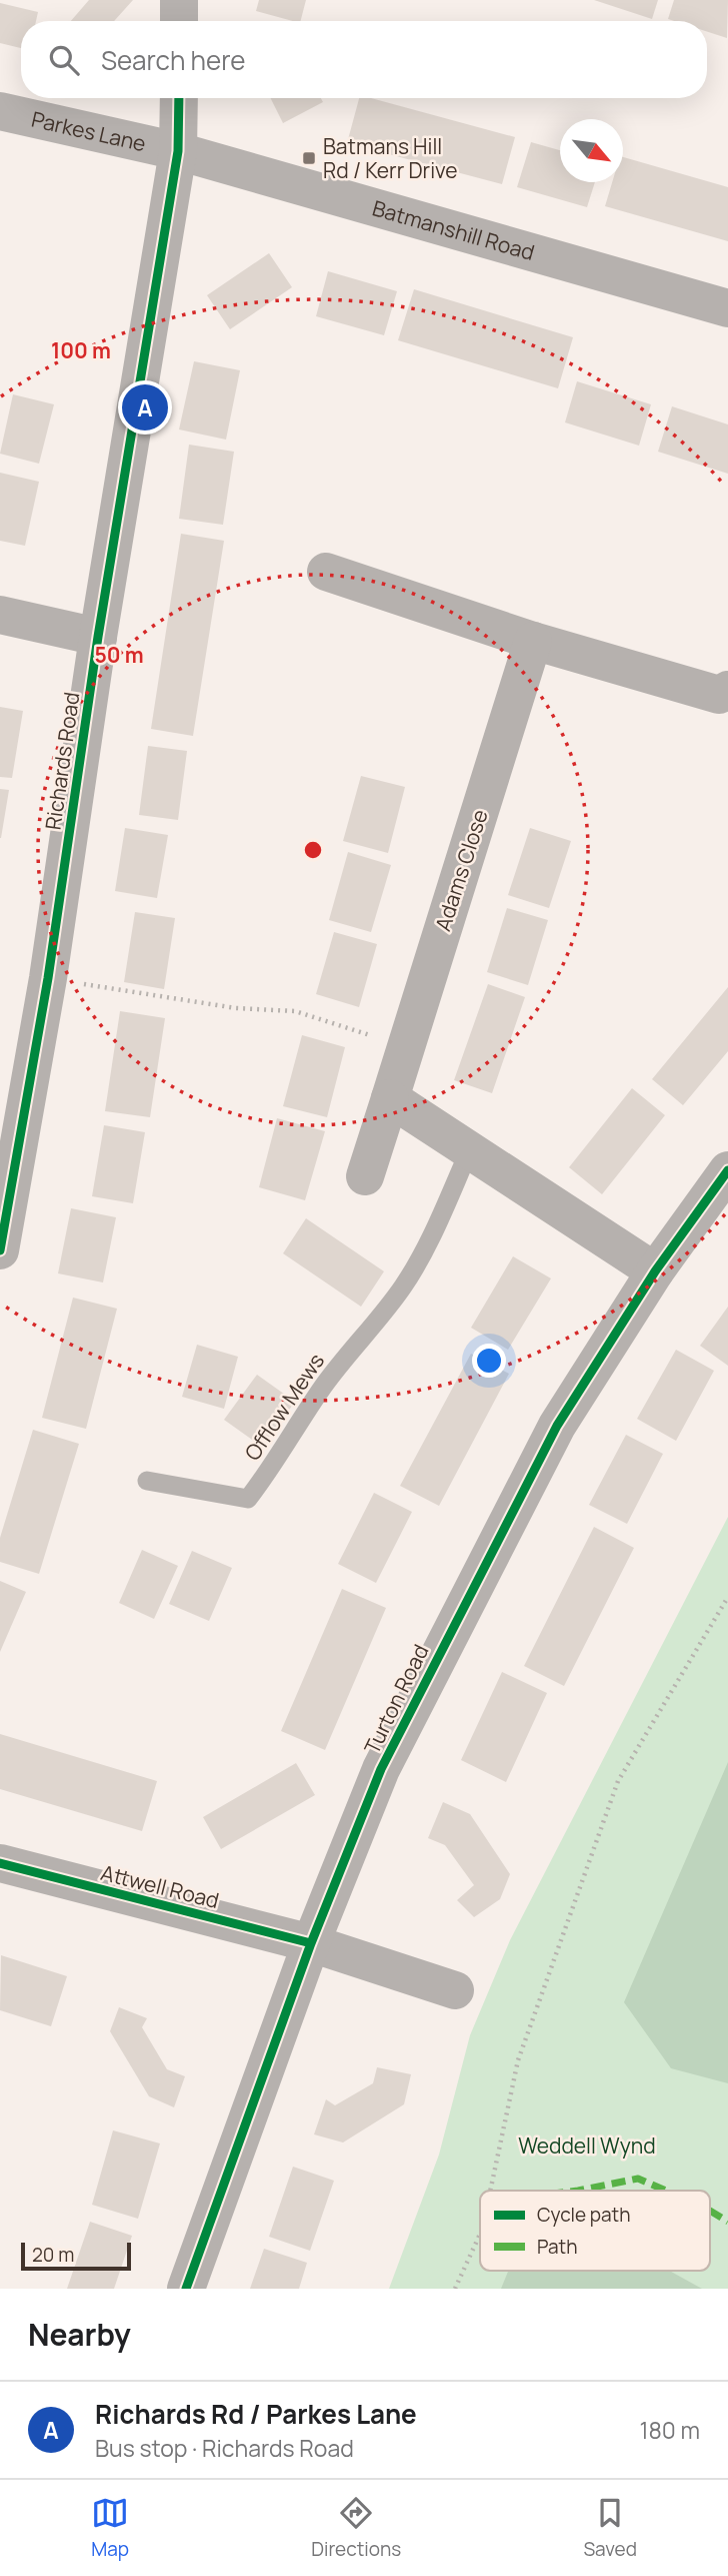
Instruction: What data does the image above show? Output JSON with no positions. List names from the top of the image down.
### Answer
{
  "streets": {
    "street": [
      "Parkes Lane",
      "Batmanshill Road",
      "Richards Road",
      "Adams Close",
      "Turton Road",
      "Attwell Road"
    ],
    "lane": ["Offlow Mews"]
  },
  "crossings": [
    ["Parkes Lane", "Batmanshill Road"],
    ["Parkes Lane", "Richards Road"],
    ["Batmanshill Road", "Richards Road"],
    ["Turton Road", "Attwell Road"]
  ],
  "parks": ["Weddell Wynd"],
  "places": {
    "transit": ["Batmans Hill Rd / Kerr Drive"]
  },
  "legend": ["Cycle path", "Path"],
  "scale_bar": "20 m",
  "north": "bottom right",
  "page": {
    "search": "Search here",
    "pins": "A",
    "scale": "20 m",
    "heading": "Nearby",
    "list": [
      {
        "mark": "A",
        "name": "Richards Rd / Parkes Lane",
        "note": "Bus stop · Richards Road",
        "value": "180 m"
      }
    ],
    "nav": ["Map", "Directions", "Saved"]
  },
  "rings": ["100 m", "50 m"]
}
